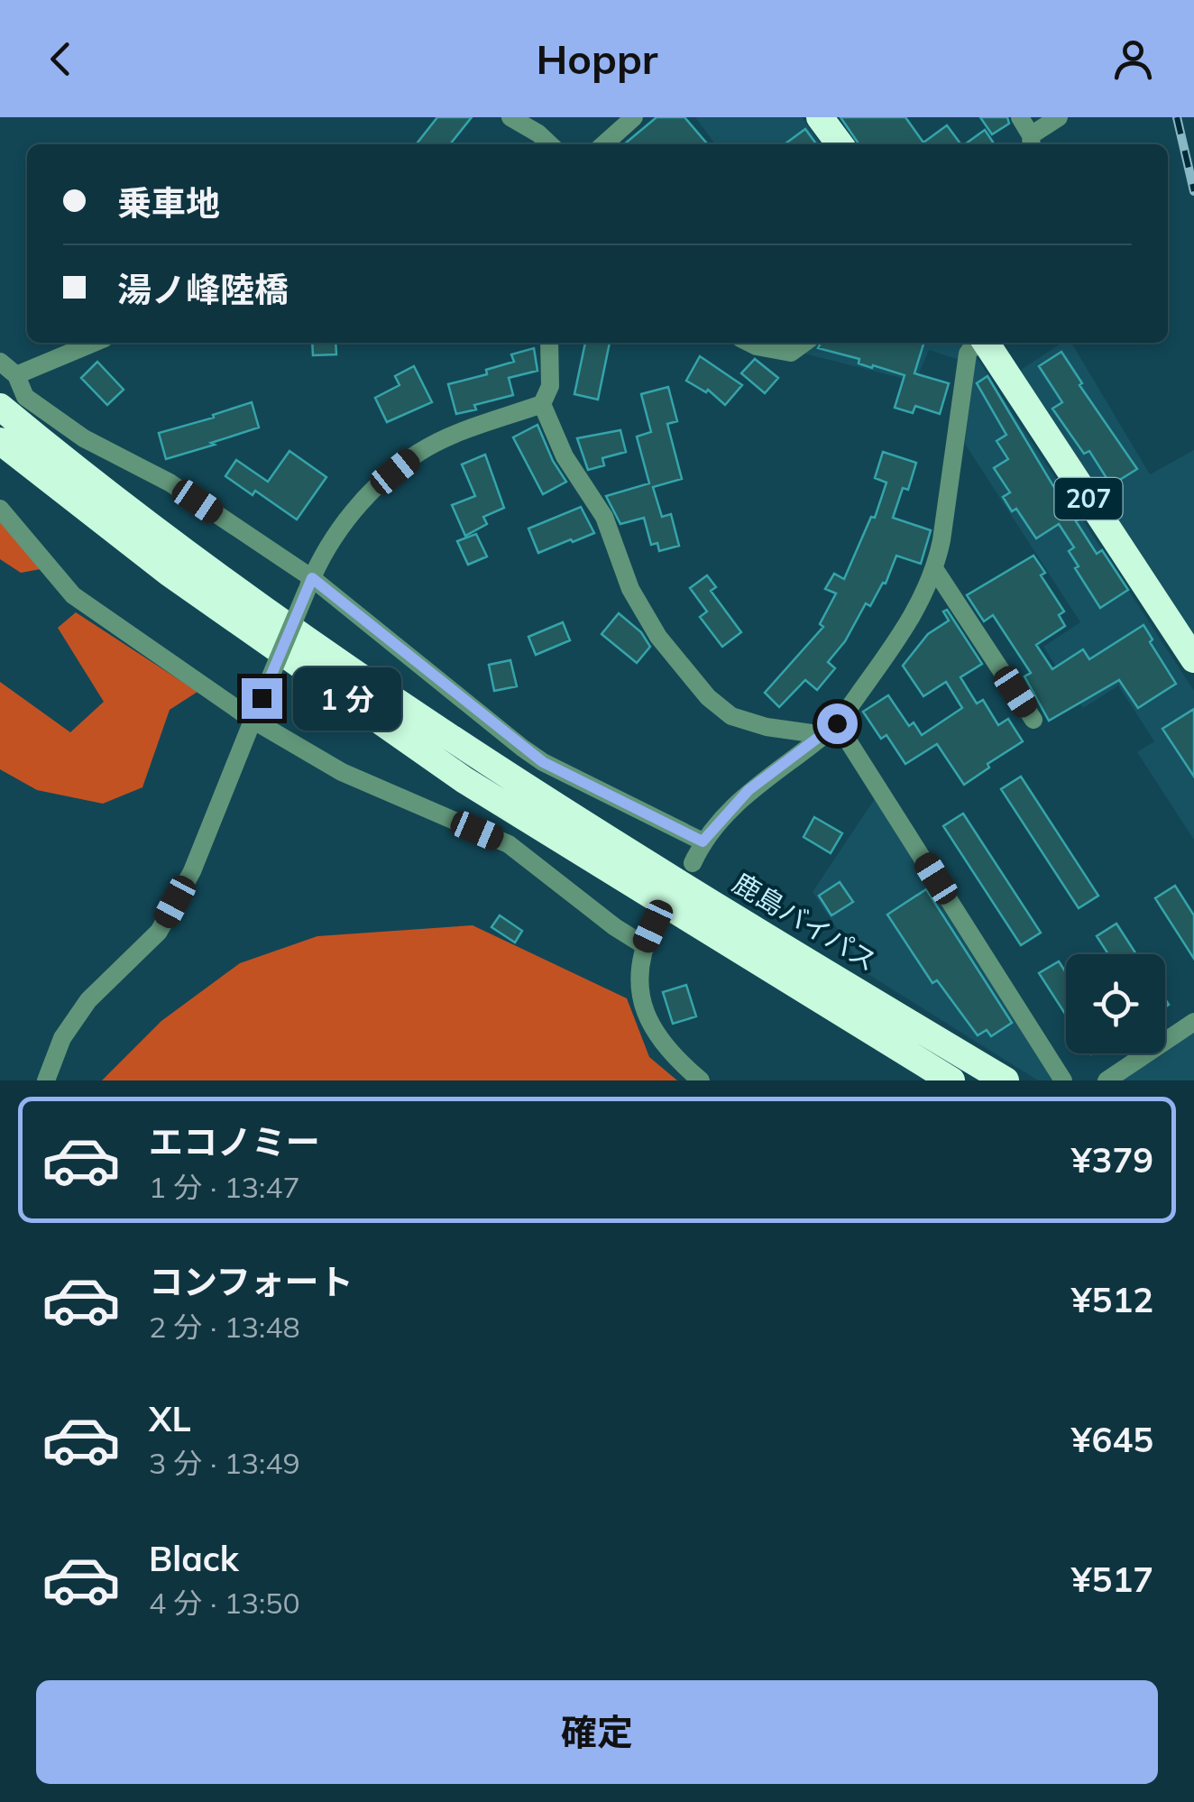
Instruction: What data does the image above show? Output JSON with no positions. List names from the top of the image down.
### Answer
{
  "streets": {
    "highway": ["207", "鹿島バイパス"]
  },
  "page": {
    "header": "Hoppr",
    "banner": ["乗車地", "湯ノ峰陸橋"],
    "bubble": "1 分",
    "list": [
      {
        "name": "エコノミー",
        "note": "1 分 · 13:47",
        "value": "¥379"
      },
      {
        "name": "コンフォート",
        "note": "2 分 · 13:48",
        "value": "¥512"
      },
      {
        "name": "XL",
        "note": "3 分 · 13:49",
        "value": "¥645"
      },
      {
        "name": "Black",
        "note": "4 分 · 13:50",
        "value": "¥517"
      }
    ],
    "buttons": "確定"
  }
}
